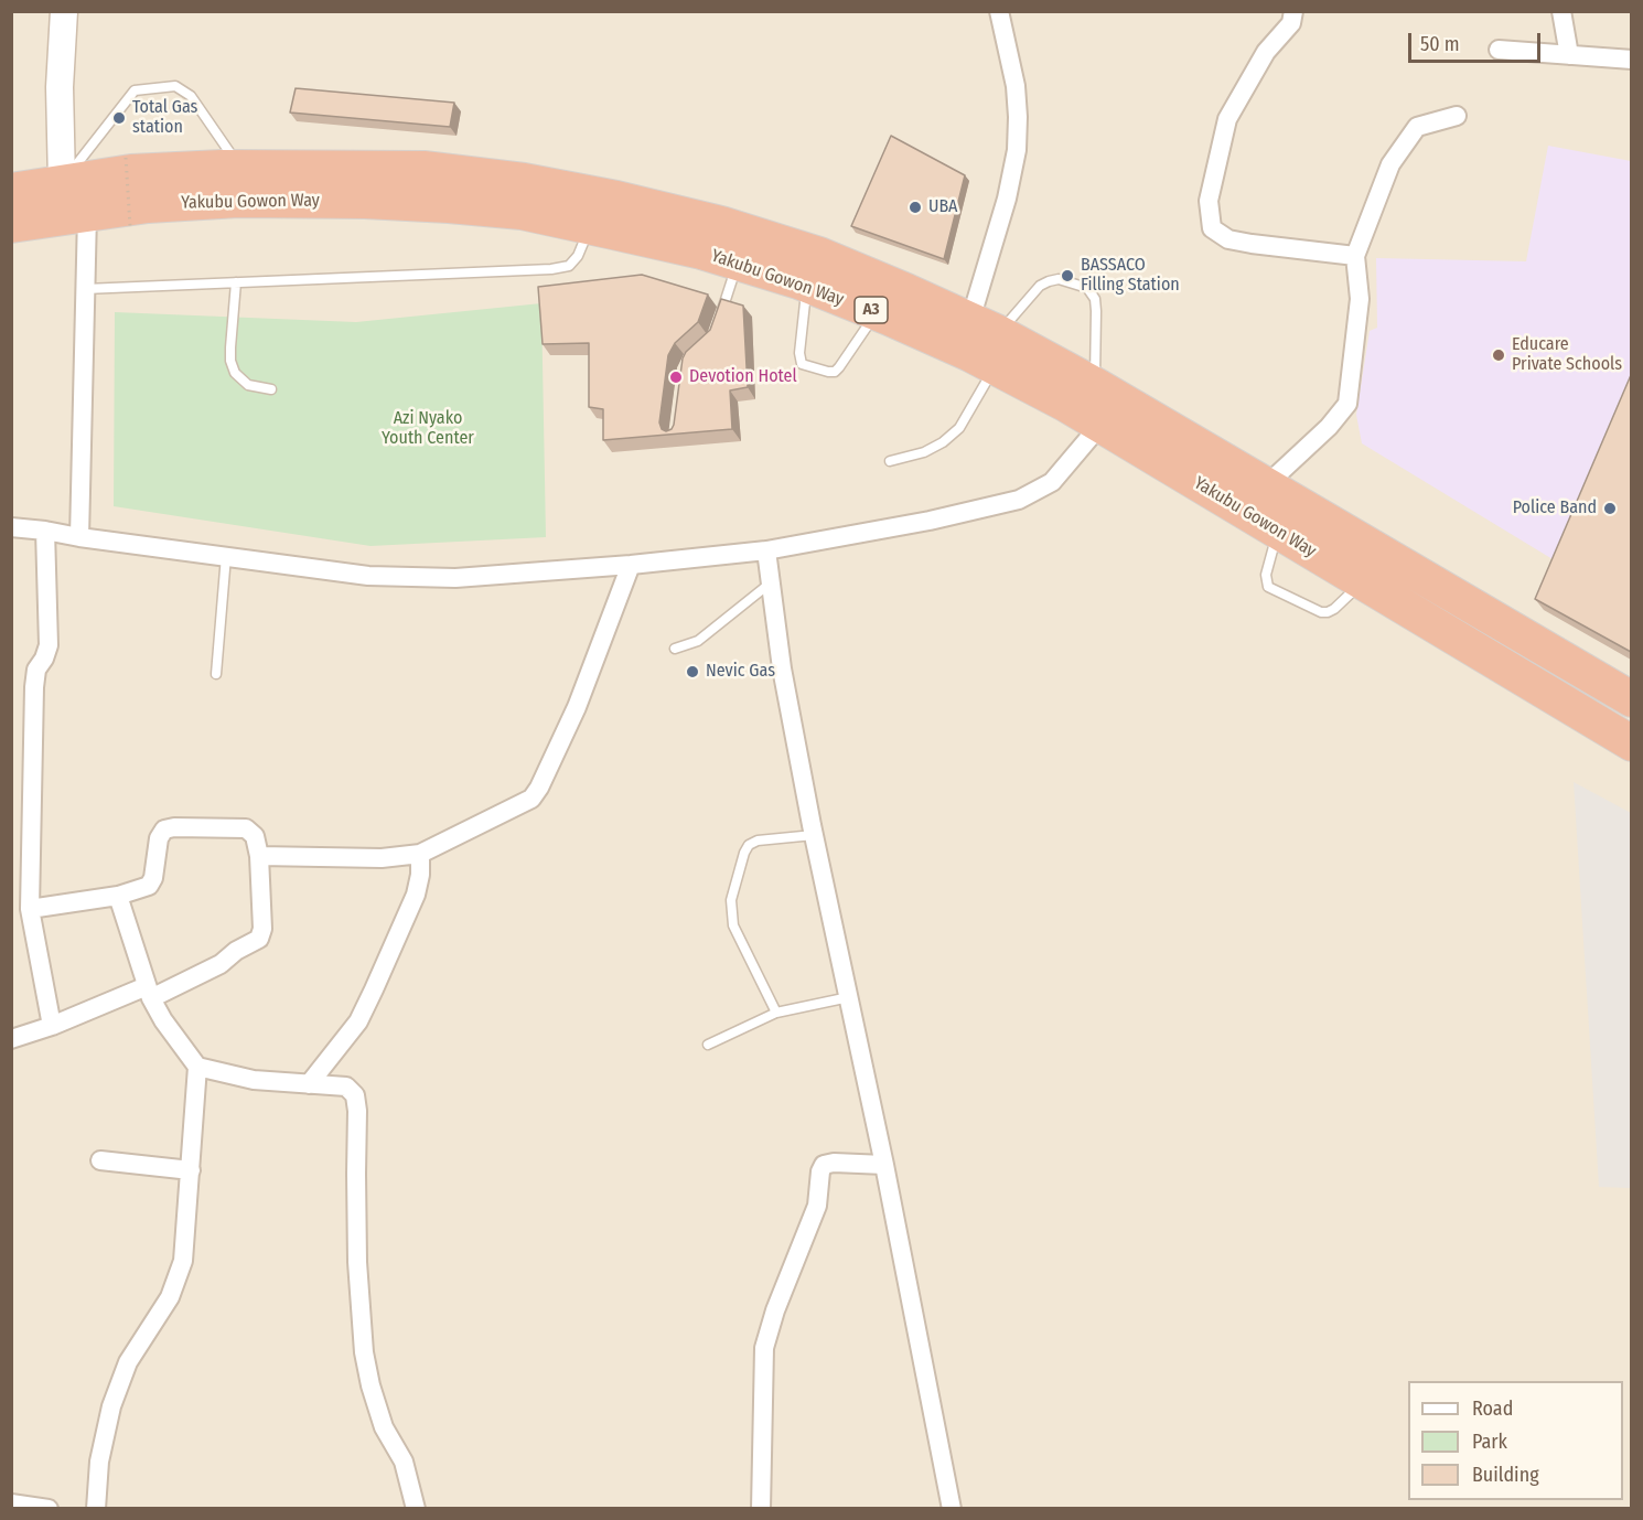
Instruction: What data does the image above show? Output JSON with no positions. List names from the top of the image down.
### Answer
{
  "streets": {
    "highway": ["Yakubu Gowon Way", "A3"]
  },
  "parks": ["Azi Nyako Youth Center"],
  "places": [
    "Total Gas station",
    "UBA",
    "BASSACO Filling Station",
    "Educare Private Schools",
    "Devotion Hotel",
    "Police Band",
    "Nevic Gas"
  ],
  "legend": ["Road", "Park", "Building"],
  "scale_bar": "50 m"
}
